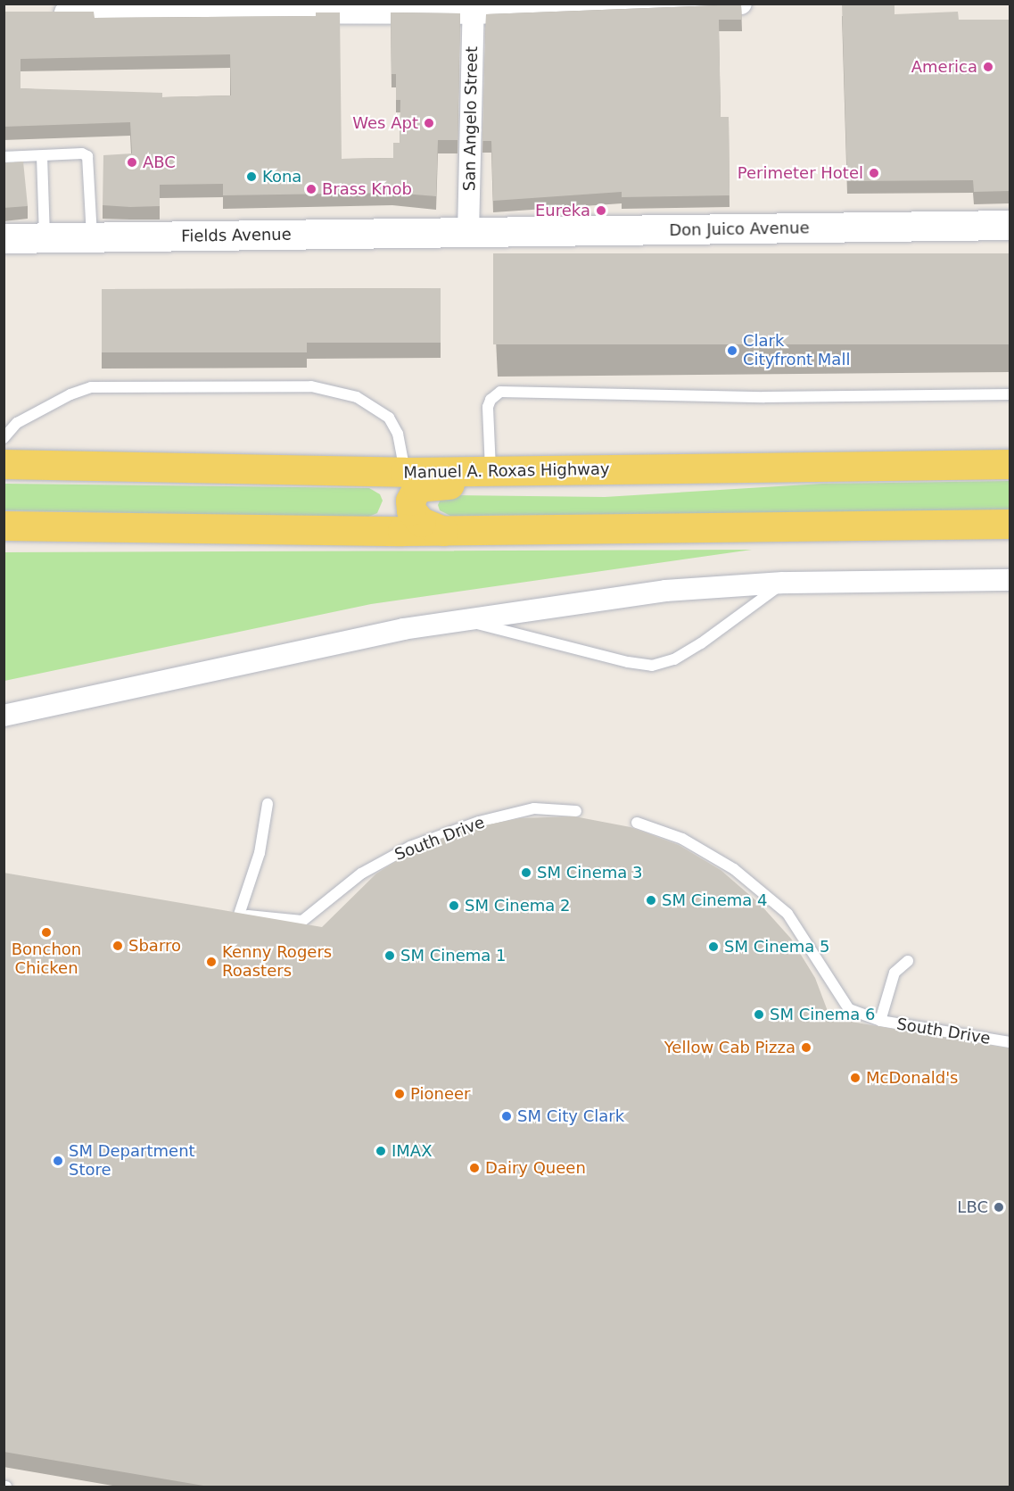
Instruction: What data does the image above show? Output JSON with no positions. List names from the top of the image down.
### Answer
{
  "streets": {
    "main road": ["Don Juico Avenue", "Fields Avenue", "Manuel A. Roxas Highway"],
    "street": ["San Angelo Street"],
    "lane": ["South Drive"]
  },
  "crossings": [
    ["San Angelo Street", "Don Juico Avenue"],
    ["San Angelo Street", "Fields Avenue"],
    ["Don Juico Avenue", "Fields Avenue"]
  ],
  "places": [
    "America",
    "Wes Apt",
    "ABC",
    "Perimeter Hotel",
    "Kona",
    "Brass Knob",
    "Eureka",
    "Clark Cityfront Mall",
    "SM Cinema 3",
    "SM Cinema 4",
    "SM Cinema 2",
    "Bonchon Chicken",
    "Sbarro",
    "SM Cinema 5",
    "SM Cinema 1",
    "Kenny Rogers Roasters",
    "SM Cinema 6",
    "Yellow Cab Pizza",
    "McDonald's",
    "Pioneer",
    "SM City Clark",
    "IMAX",
    "SM Department Store",
    "Dairy Queen",
    "LBC"
  ]
}
